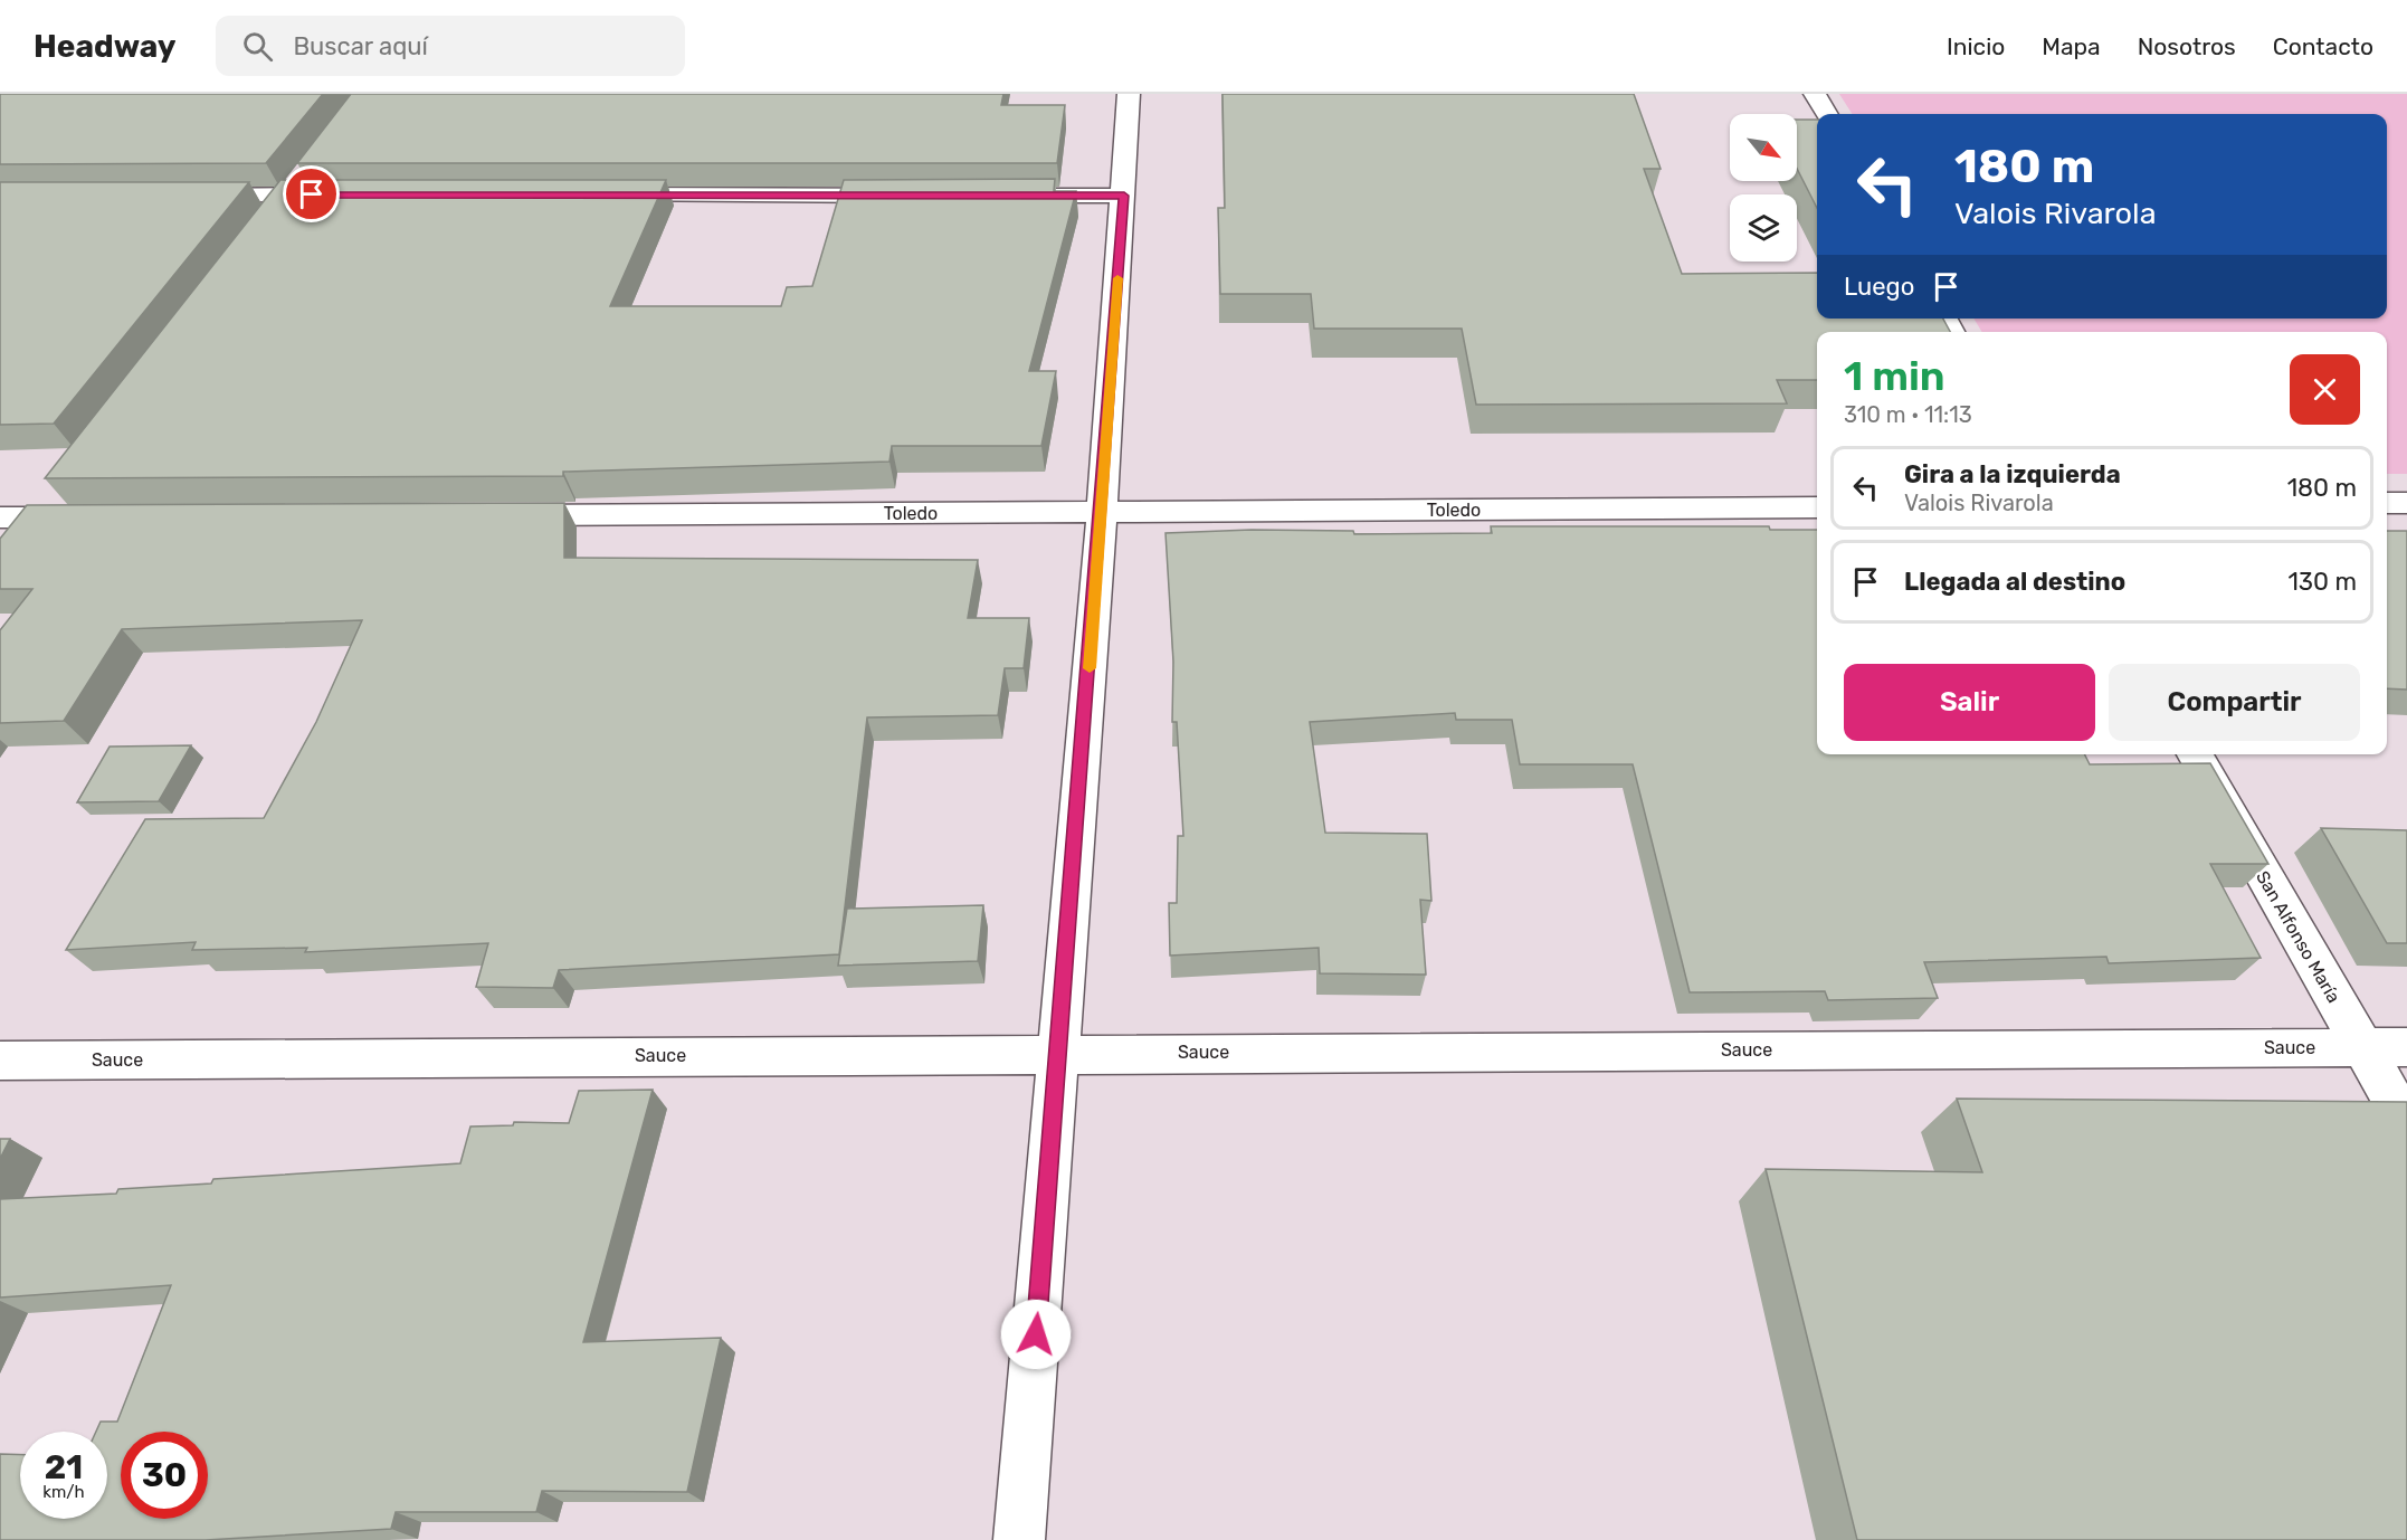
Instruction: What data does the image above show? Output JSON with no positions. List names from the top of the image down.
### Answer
{
  "streets": {
    "street": ["Toledo", "San Alfonso María", "Sauce"]
  },
  "crossings": [
    ["San Alfonso María", "Sauce"]
  ],
  "north": "bottom right",
  "page": {
    "header": "Headway",
    "search": "Buscar aquí",
    "nav": [
      "Inicio",
      "Mapa",
      "Nosotros",
      "Contacto"
    ],
    "turn": ["180 m", "Valois Rivarola"],
    "then": "Luego",
    "heading": ["1 min", "310 m · 11:13"],
    "list": [
      {
        "name": "Gira a la izquierda",
        "note": "Valois Rivarola",
        "value": "180 m"
      },
      {
        "name": "Llegada al destino",
        "value": "130 m"
      }
    ],
    "buttons": ["Salir", "Compartir"],
    "speed": "21 km/h",
    "limit": "30"
  }
}
